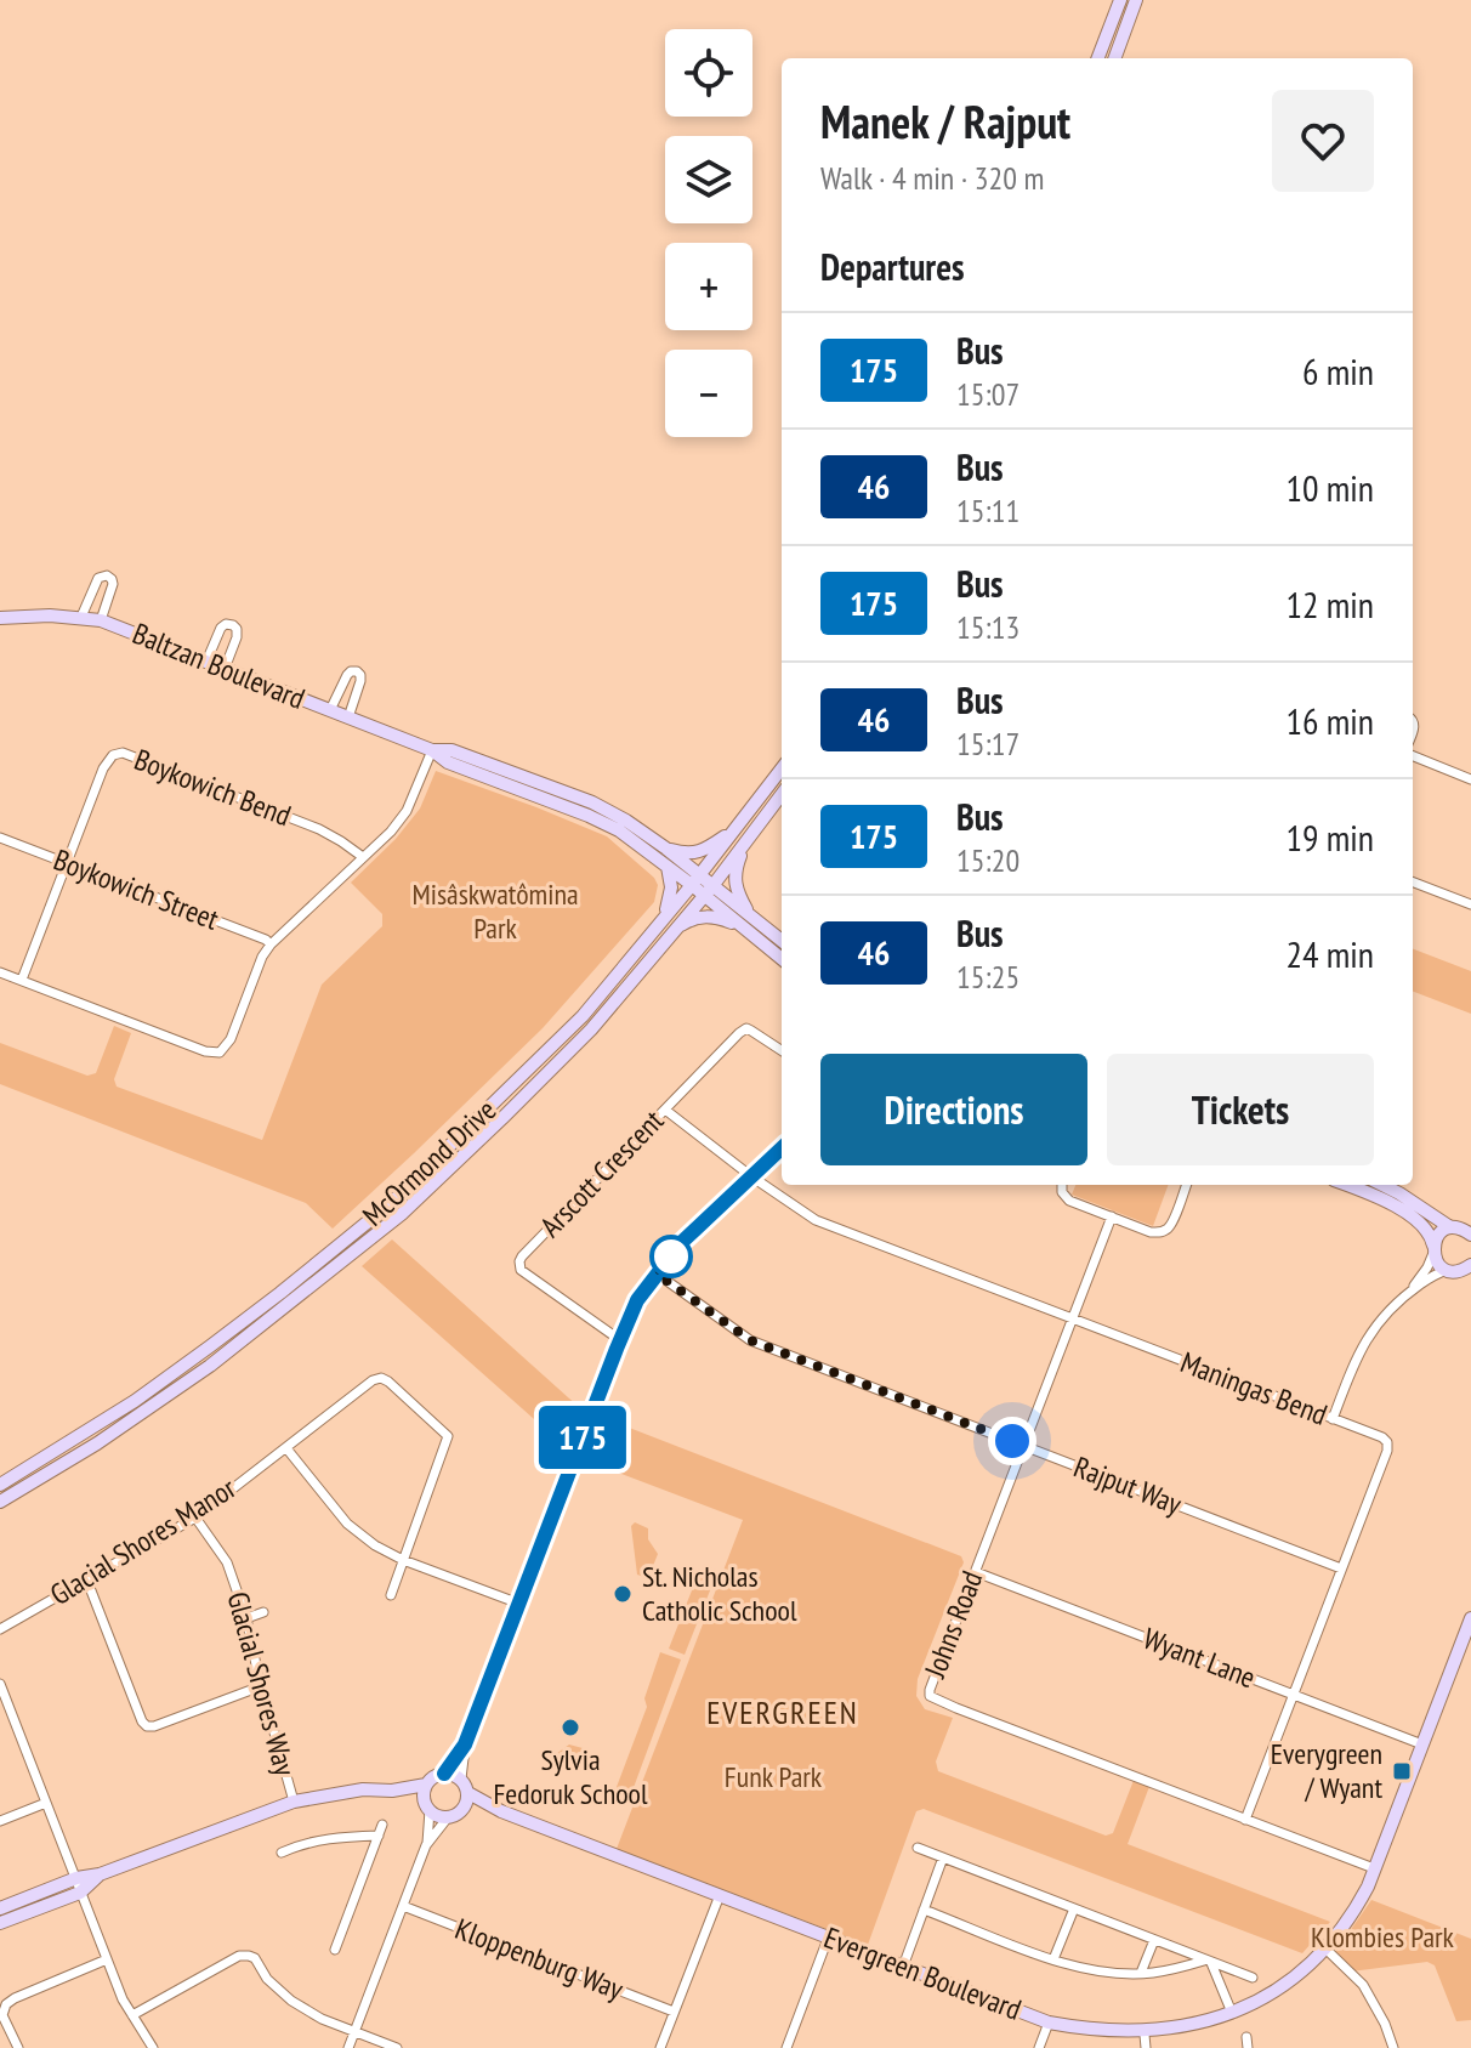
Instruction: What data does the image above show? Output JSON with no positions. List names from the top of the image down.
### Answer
{
  "streets": {
    "street": [
      "Baltzan Boulevard",
      "Boykowich Bend",
      "Boykowich Street",
      "McOrmond Drive",
      "Arscott Crescent",
      "Maningas Bend",
      "Rajput Way",
      "Glacial Shores Manor",
      "Johns Road",
      "Wyant Lane",
      "Glacial Shores Way",
      "Kloppenburg Way",
      "Evergreen Boulevard"
    ]
  },
  "crossings": [
    ["Baltzan Boulevard", "McOrmond Drive"],
    ["Boykowich Bend", "Boykowich Street"],
    ["Arscott Crescent", "Maningas Bend"],
    ["Maningas Bend", "Rajput Way"],
    ["Maningas Bend", "Johns Road"],
    ["Maningas Bend", "Wyant Lane"],
    ["Rajput Way", "Johns Road"],
    ["Glacial Shores Manor", "Glacial Shores Way"],
    ["Johns Road", "Wyant Lane"],
    ["Johns Road", "Evergreen Boulevard"],
    ["Wyant Lane", "Evergreen Boulevard"]
  ],
  "districts": ["EVERGREEN"],
  "parks": ["Misâskwatômina Park", "Funk Park", "Klombies Park"],
  "places": {
    "other": ["St. Nicholas Catholic School", "Sylvia Fedoruk School"],
    "transit": ["Everygreen / Wyant"]
  },
  "lines": ["bus line 175"],
  "page": {
    "on_map": "175",
    "map_buttons": ["+", "−"],
    "heading": [
      ["Manek / Rajput", "Walk · 4 min · 320 m"],
      "Departures"
    ],
    "list": [
      {
        "mark": "175",
        "name": "Bus",
        "note": "15:07",
        "value": "6 min"
      },
      {
        "mark": "46",
        "name": "Bus",
        "note": "15:11",
        "value": "10 min"
      },
      {
        "mark": "175",
        "name": "Bus",
        "note": "15:13",
        "value": "12 min"
      },
      {
        "mark": "46",
        "name": "Bus",
        "note": "15:17",
        "value": "16 min"
      },
      {
        "mark": "175",
        "name": "Bus",
        "note": "15:20",
        "value": "19 min"
      },
      {
        "mark": "46",
        "name": "Bus",
        "note": "15:25",
        "value": "24 min"
      }
    ],
    "buttons": ["Directions", "Tickets"]
  }
}
